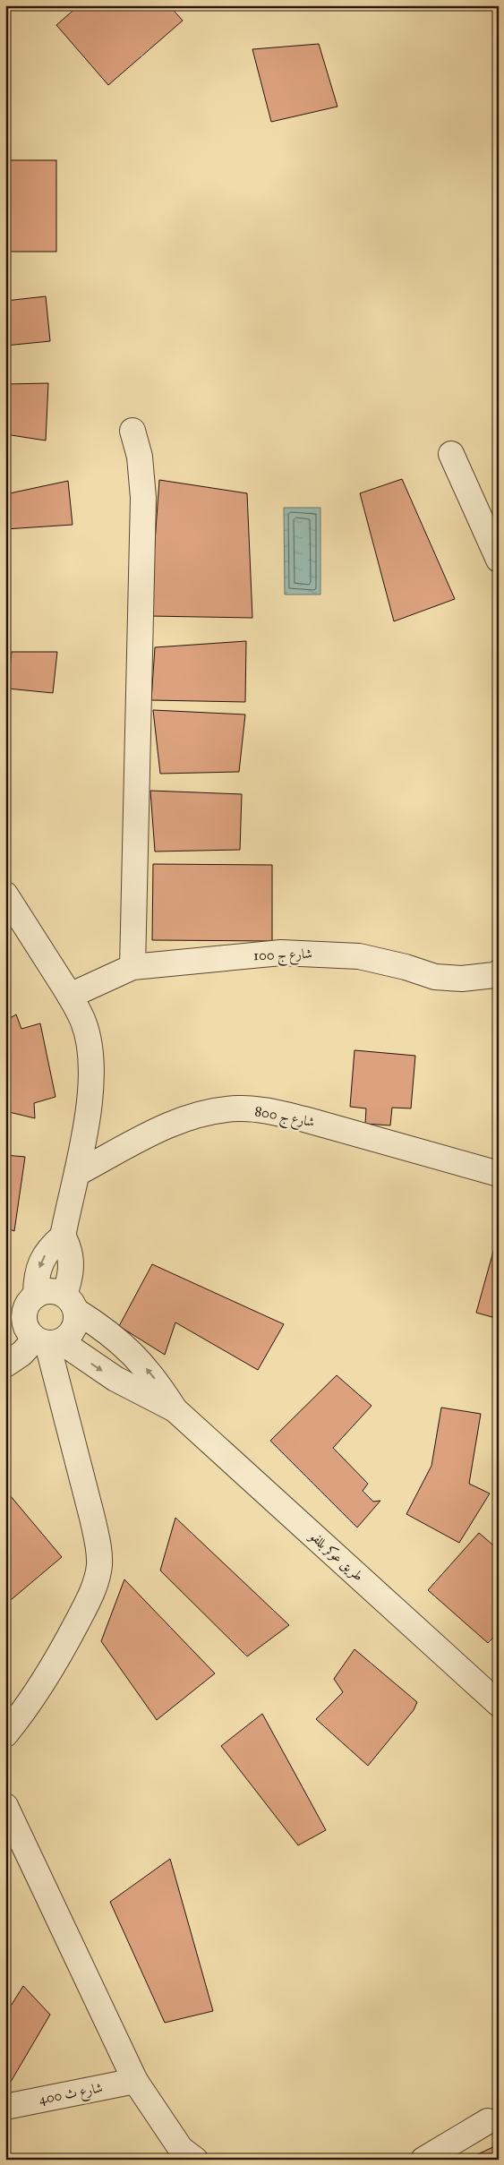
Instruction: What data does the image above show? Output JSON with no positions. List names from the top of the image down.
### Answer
{
  "streets": {
    "street": [
      "شارع ج 100",
      "شارع ج 800",
      "طريق عوكر بللفو",
      "شارع ث 400"
    ]
  }
}
